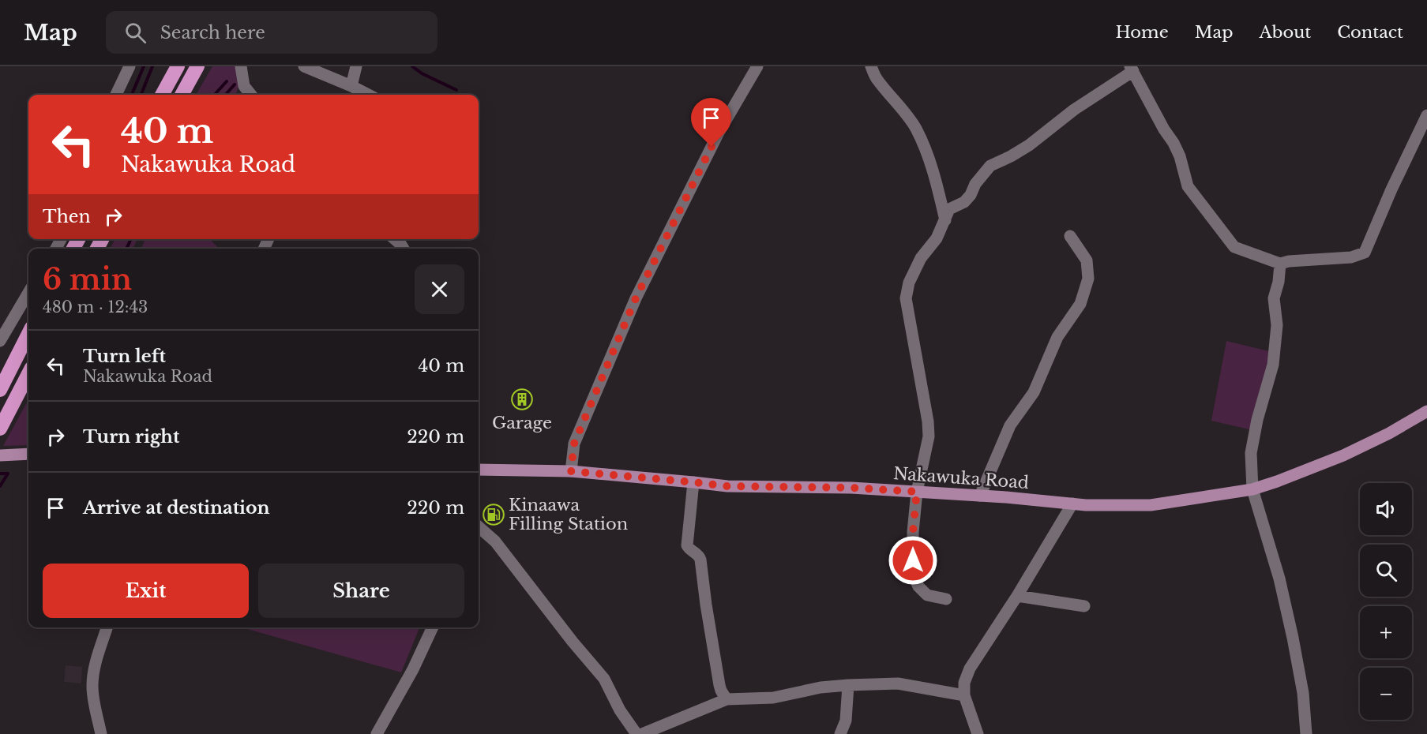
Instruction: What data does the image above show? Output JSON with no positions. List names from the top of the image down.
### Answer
{
  "streets": {
    "main road": ["Nakawuka Road"]
  },
  "places": {
    "building": ["Garage"],
    "fuel station": ["Kinaawa Filling Station"]
  },
  "page": {
    "header": "Map",
    "search": "Search here",
    "nav": [
      "Home",
      "Map",
      "About",
      "Contact"
    ],
    "turn": ["40 m", "Nakawuka Road"],
    "then": "Then",
    "heading": ["6 min", "480 m · 12:43"],
    "list": [
      {
        "name": "Turn left",
        "note": "Nakawuka Road",
        "value": "40 m"
      },
      {
        "name": "Turn right",
        "value": "220 m"
      },
      {
        "name": "Arrive at destination",
        "value": "220 m"
      }
    ],
    "map_buttons": ["+", "−"],
    "buttons": ["Exit", "Share"]
  }
}
